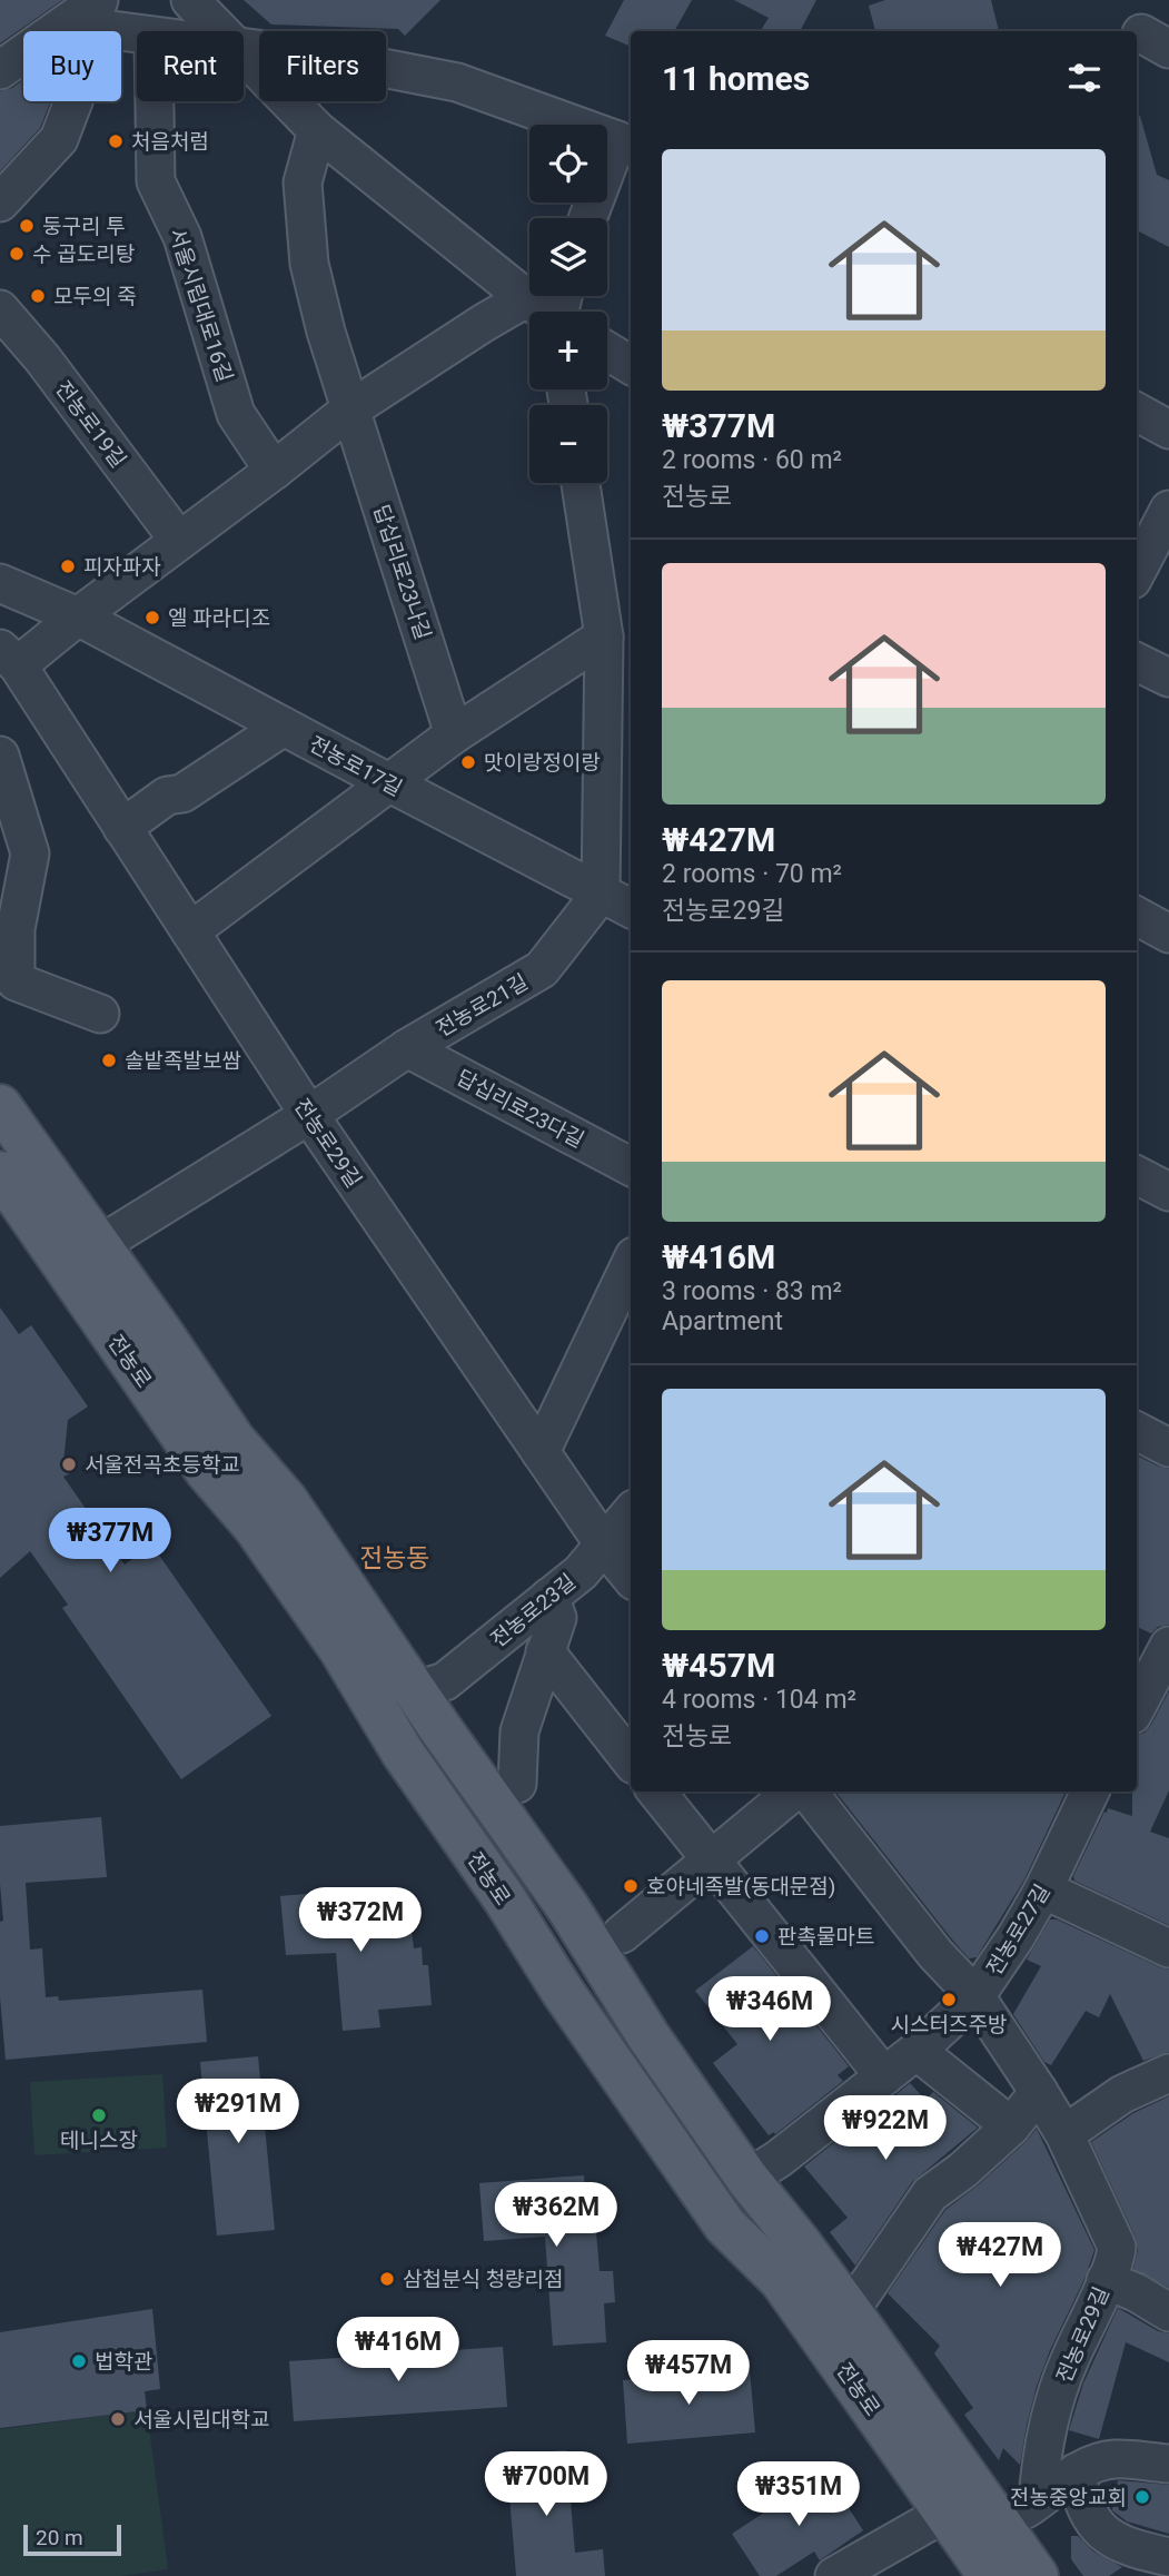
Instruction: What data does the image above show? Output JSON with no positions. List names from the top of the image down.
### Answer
{
  "streets": {
    "main road": ["전농로"],
    "street": [
      "서울시립대로16길",
      "전농로19길",
      "답십리로23나길",
      "전농로17길",
      "전농로21길",
      "답십리로23다길",
      "전농로29길",
      "전농로23길",
      "전농로27길"
    ]
  },
  "crossings": [
    ["전농로17길", "전농로21길"],
    ["전농로21길", "답십리로23다길"],
    ["전농로21길", "전농로29길"],
    ["전농로21길", "전농로"],
    ["전농로29길", "전농로23길"],
    ["전농로29길", "전농로27길"],
    ["전농로", "전농로23길"],
    ["전농로", "전농로27길"]
  ],
  "districts": ["전농동"],
  "places": [
    "처음처럼",
    "둥구리 투",
    "수 곱도리탕",
    "모두의 죽",
    "피자파자",
    "엘 파라디조",
    "맛이랑정이랑",
    "솔밭족발보쌈",
    "서울전곡초등학교",
    "호야네족발(동대문점)",
    "판촉물마트",
    "시스터즈주방",
    "테니스장",
    "삼첩분식 청량리점",
    "법학관",
    "서울시립대학교",
    "전농중앙교회"
  ],
  "scale_bar": "20 m",
  "page": {
    "chip": ["Buy", "Rent", "Filters"],
    "heading": "11 homes",
    "map_buttons": ["+", "−"],
    "list": [
      {
        "name": "₩377M",
        "note": "2 rooms · 60 m² · 전농로"
      },
      {
        "name": "₩427M",
        "note": "2 rooms · 70 m² · 전농로29길"
      },
      {
        "name": "₩416M",
        "note": "3 rooms · 83 m² · Apartment"
      },
      {
        "name": "₩457M",
        "note": "4 rooms · 104 m² · 전농로"
      }
    ],
    "price": [
      "₩377M",
      "₩372M",
      "₩346M",
      "₩291M",
      "₩922M",
      "₩362M",
      "₩427M",
      "₩416M",
      "₩457M",
      "₩700M",
      "₩351M"
    ],
    "scale": "20 m"
  }
}
